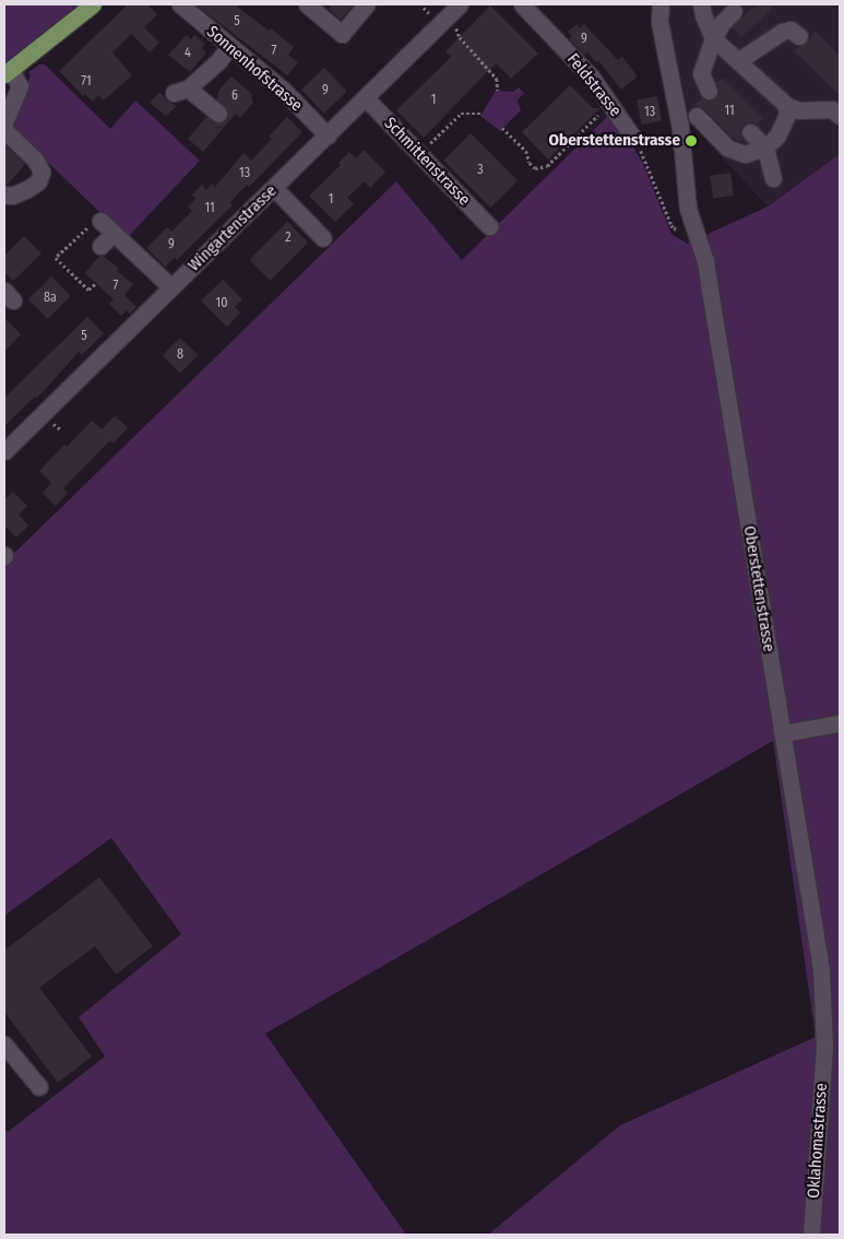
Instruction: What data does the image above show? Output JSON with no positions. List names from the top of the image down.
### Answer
{
  "streets": {
    "street": [
      "Sonnenhofstrasse",
      "Feldstrasse",
      "Schmittenstrasse",
      "Wingartenstrasse",
      "Oberstettenstrasse",
      "Oklahomastrasse"
    ]
  },
  "crossings": [
    ["Sonnenhofstrasse", "Wingartenstrasse"],
    ["Schmittenstrasse", "Wingartenstrasse"],
    ["Oberstettenstrasse", "Oklahomastrasse"]
  ],
  "places": ["Oberstettenstrasse"],
  "house_numbers": [
    "5",
    "9",
    "7",
    "4",
    "71",
    "9",
    "6",
    "1",
    "11",
    "13",
    "3",
    "13",
    "1",
    "11",
    "2",
    "9",
    "7",
    "8a",
    "10",
    "5",
    "8"
  ]
}
